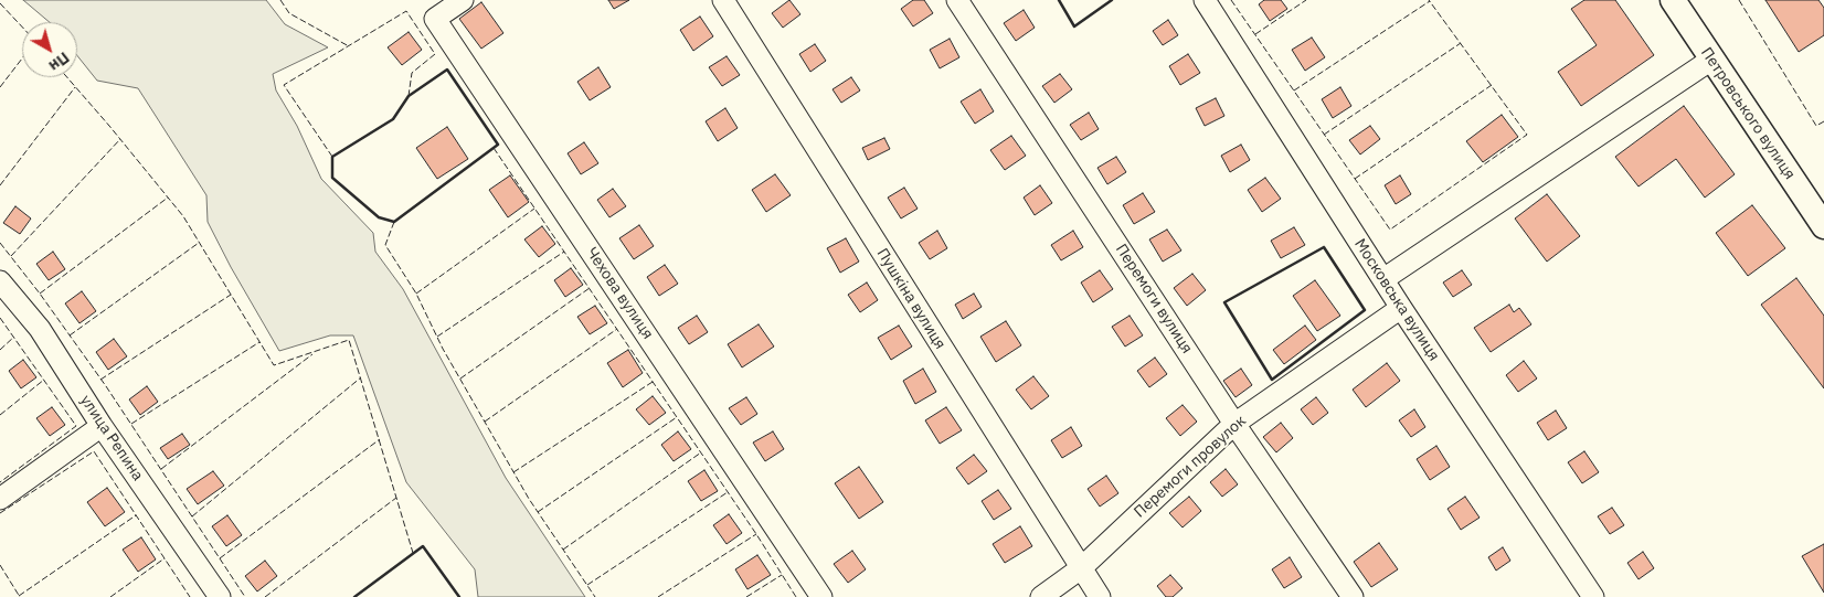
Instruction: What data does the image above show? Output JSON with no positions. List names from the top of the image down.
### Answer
{
  "streets": {
    "main road": ["Петровського вулиця"],
    "street": [
      "Чехова вулиця",
      "Пушкіна вулиця",
      "Перемоги вулиця",
      "Московська вулиця",
      "улица Репина",
      "Перемоги провулок"
    ]
  },
  "crossings": [
    ["Пушкіна вулиця", "Перемоги провулок"],
    ["Перемоги вулиця", "Перемоги провулок"],
    ["Московська вулиця", "Перемоги провулок"]
  ],
  "north": "bottom right"
}
